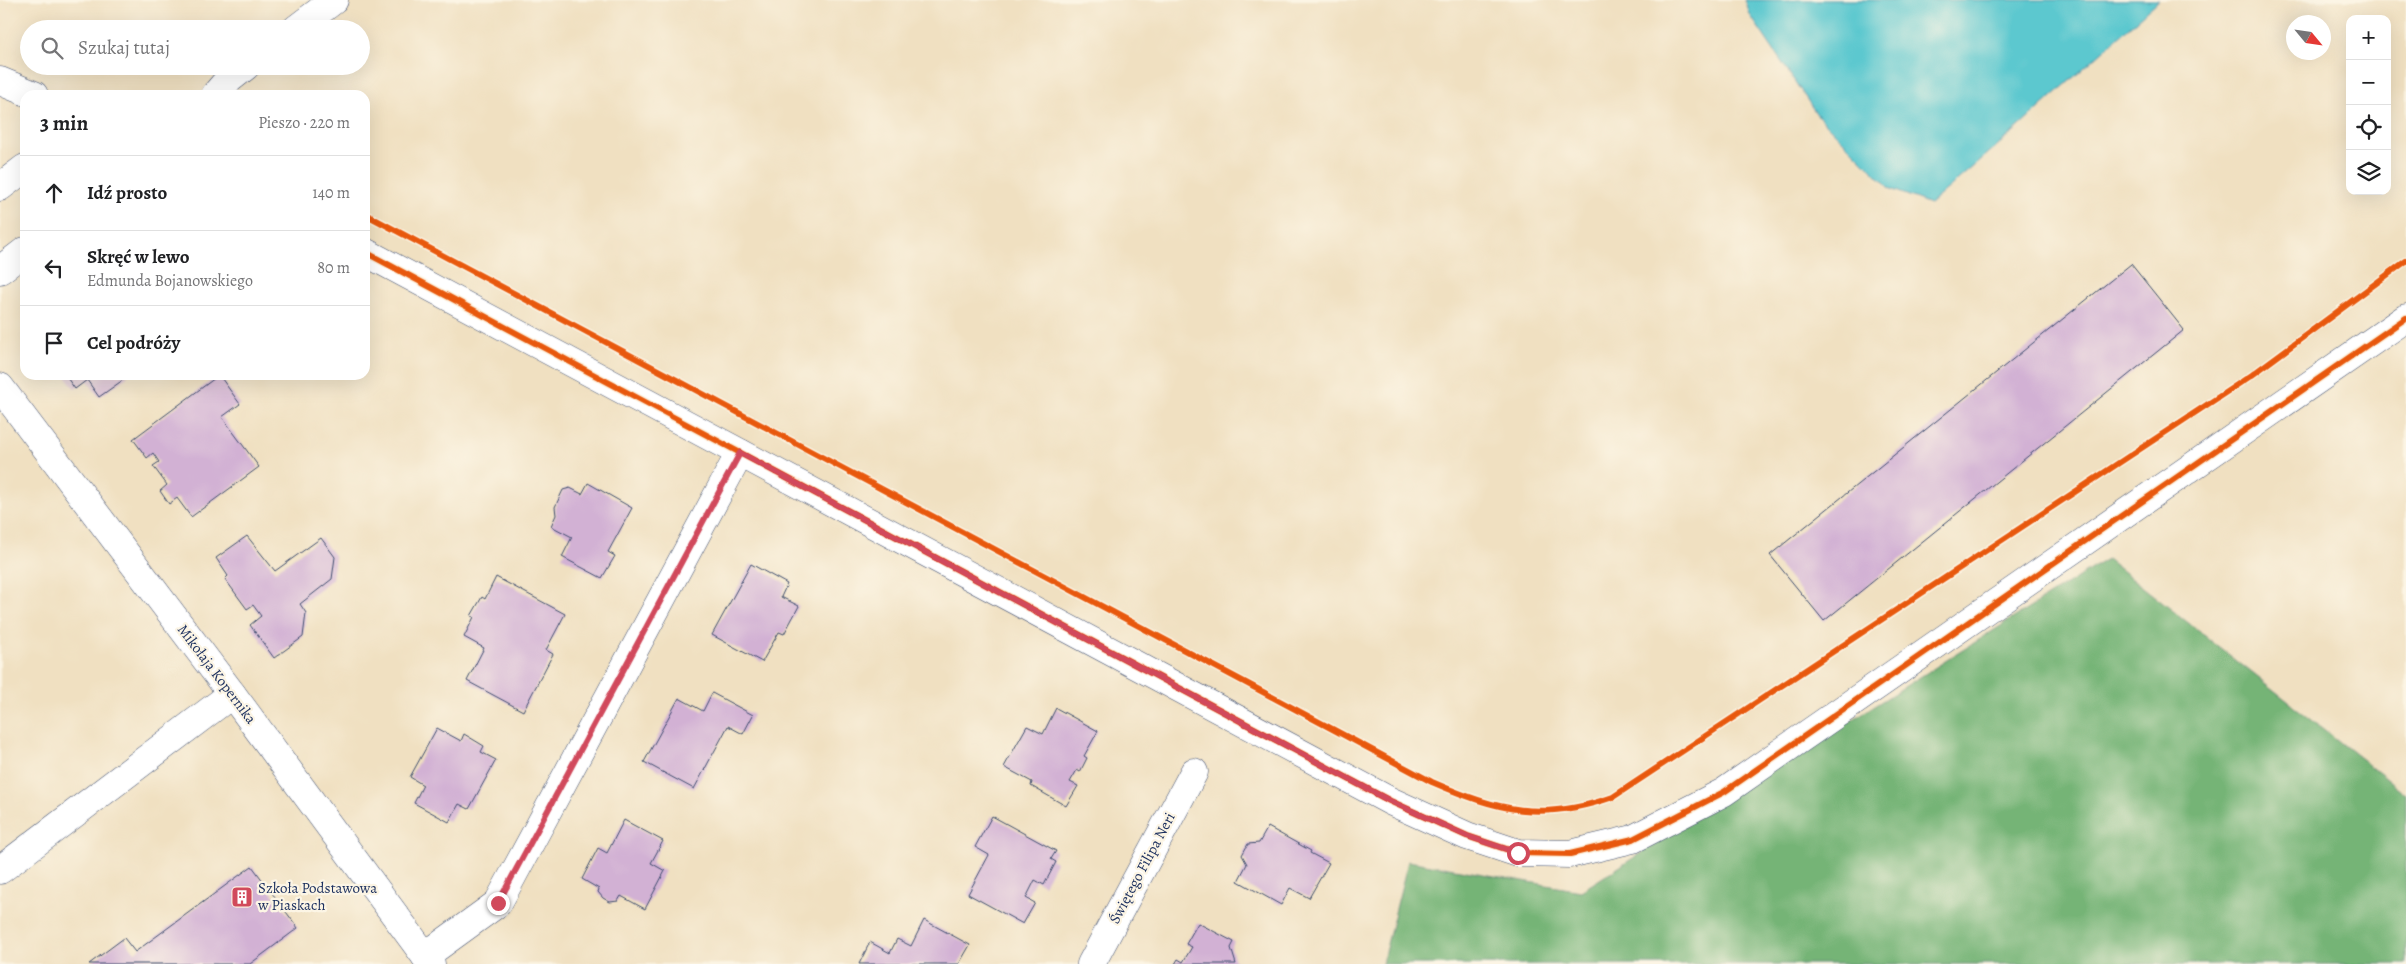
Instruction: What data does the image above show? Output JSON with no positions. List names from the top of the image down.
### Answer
{
  "streets": {
    "street": ["Mikołaja Kopernika", "Świętego Filipa Neri"]
  },
  "places": {
    "building": ["Szkoła Podstawowa w Piaskach"]
  },
  "north": "bottom right",
  "page": {
    "map_buttons": ["+", "−"],
    "search": "Szukaj tutaj",
    "heading": ["3 min", "Pieszo · 220 m"],
    "list": [
      ["Idź prosto", "140 m"],
      ["Skręć w lewo", "Edmunda Bojanowskiego", "80 m"],
      "Cel podróży"
    ]
  }
}
